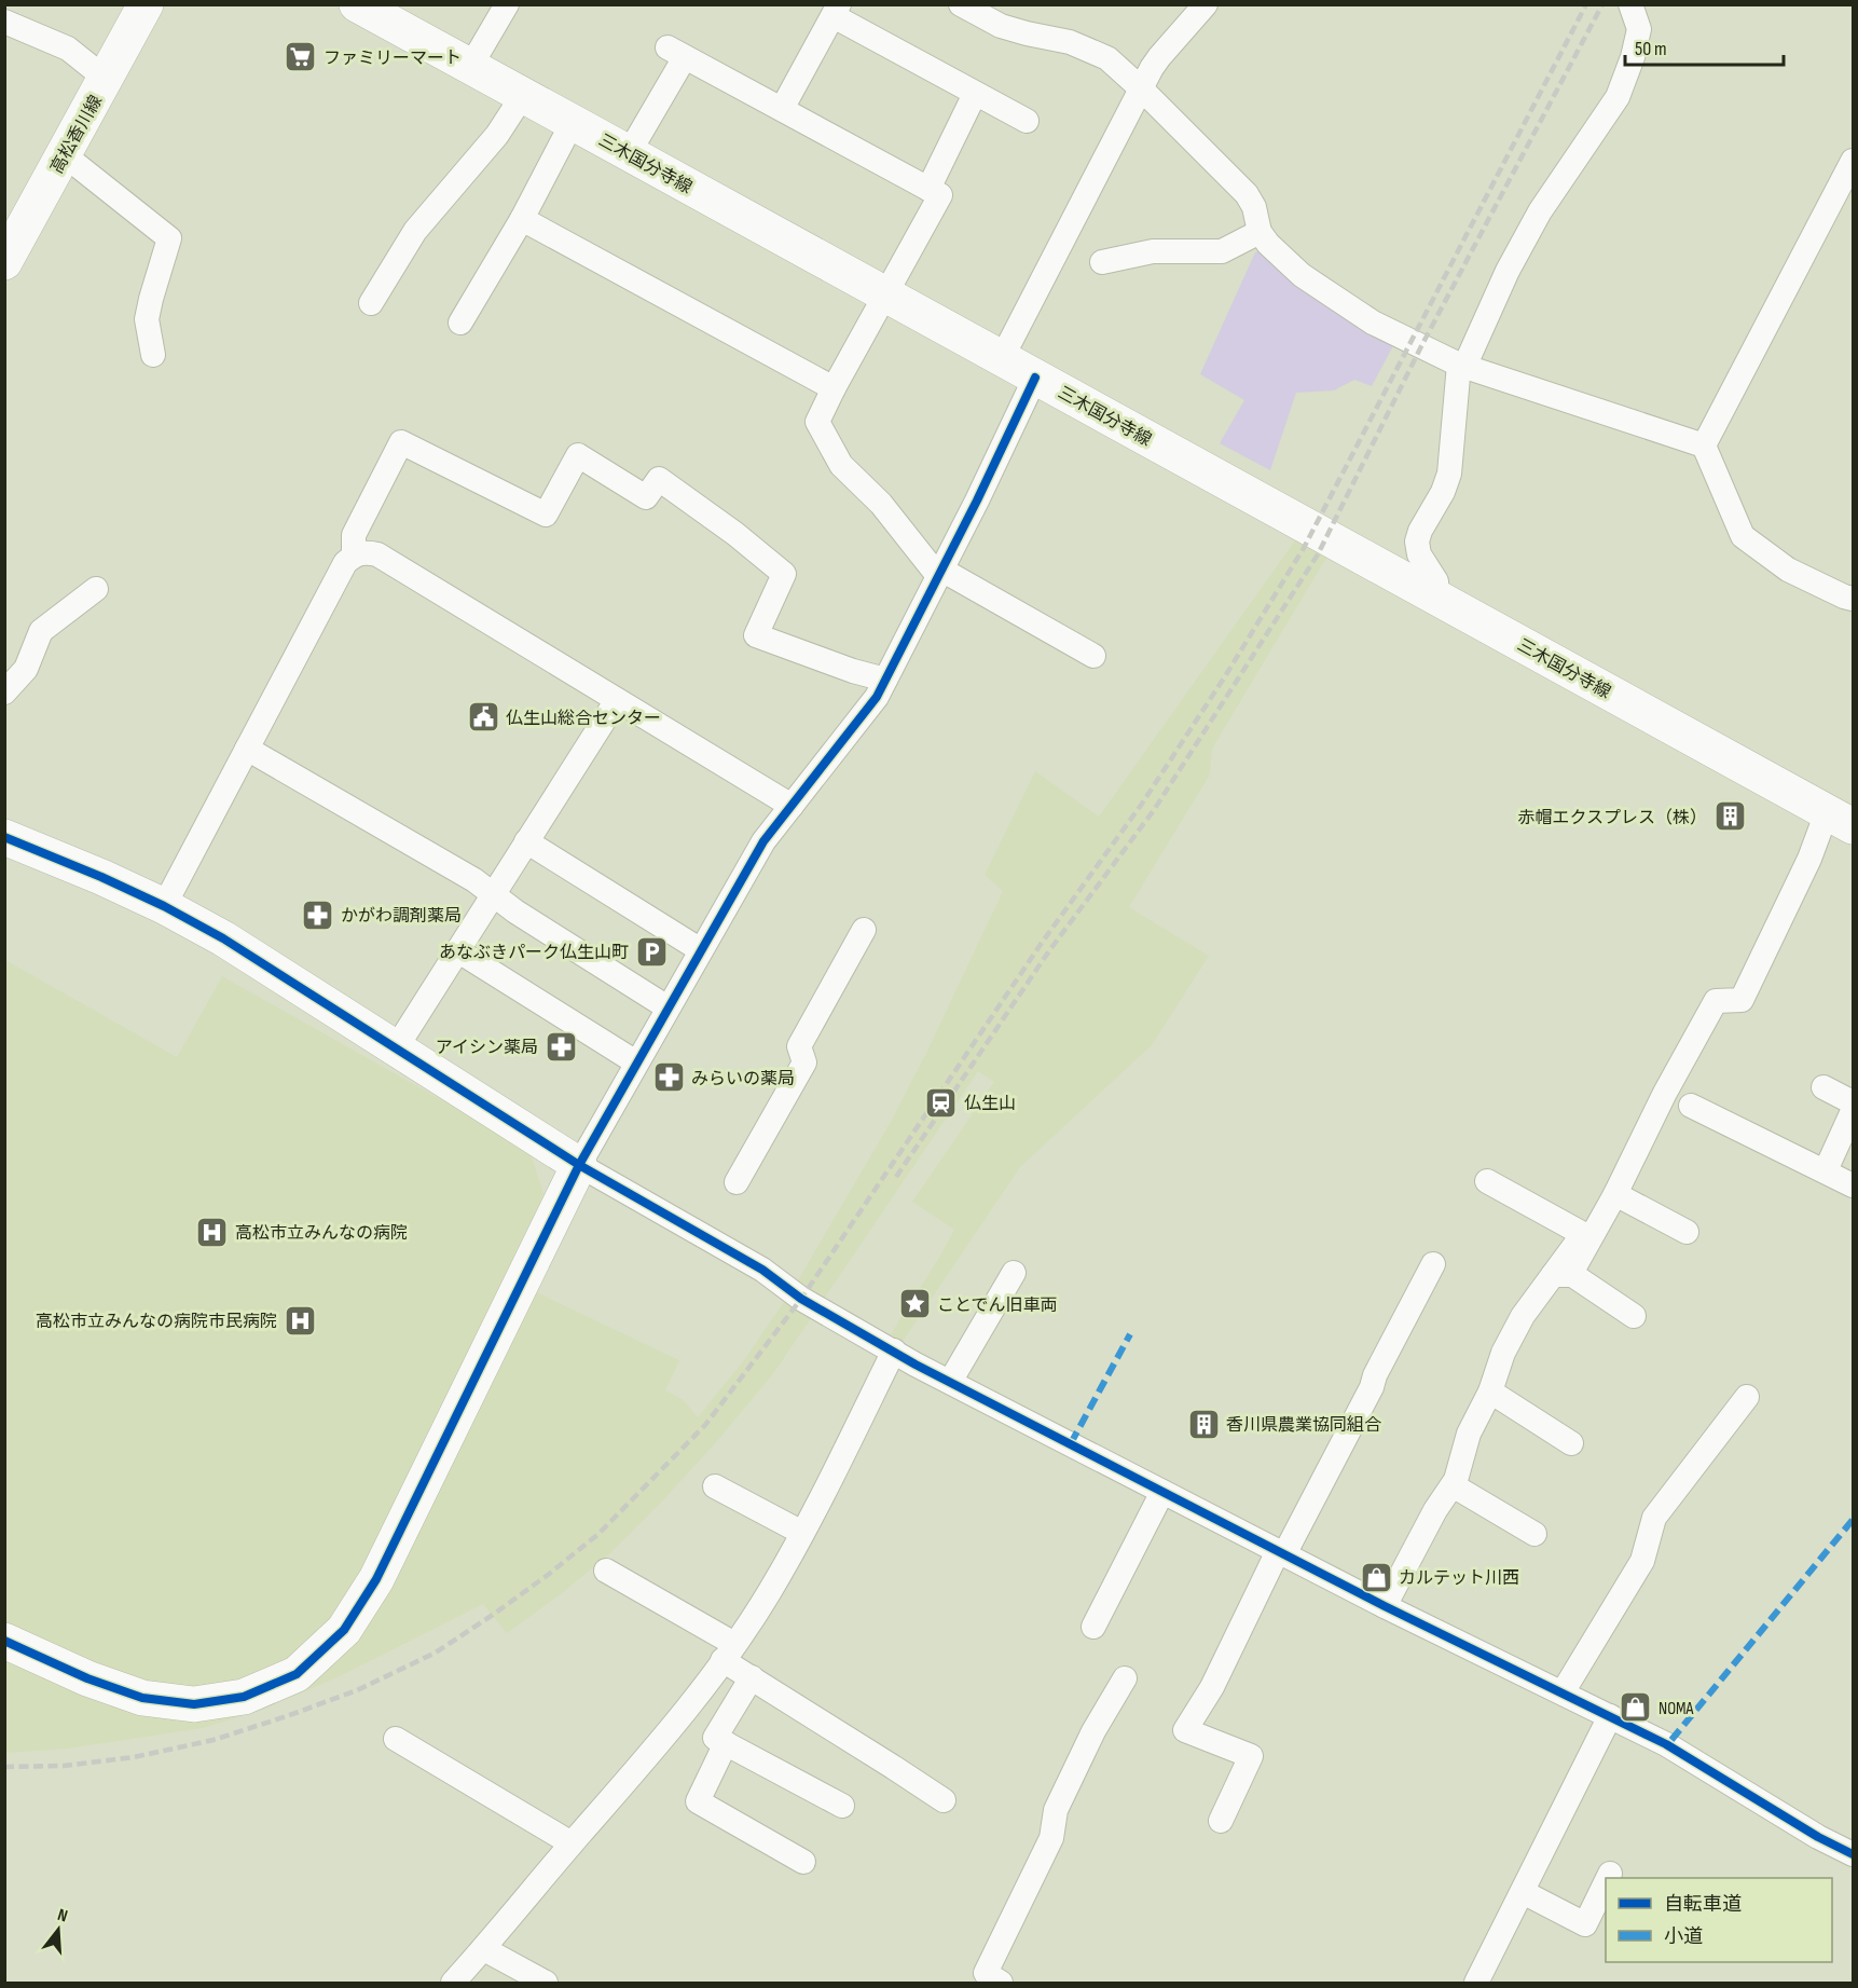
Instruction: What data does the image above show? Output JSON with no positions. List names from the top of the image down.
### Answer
{
  "streets": {
    "main road": ["高松香川線", "三木国分寺線"]
  },
  "places": {
    "supermarket": ["ファミリーマート"],
    "public building": ["仏生山総合センター"],
    "building": ["赤帽エクスプレス（株）", "香川県農業協同組合"],
    "pharmacy": ["かがわ調剤薬局", "アイシン薬局", "みらいの薬局"],
    "parking": ["あなぶきパーク仏生山町"],
    "station": ["仏生山"],
    "hospital": ["高松市立みんなの病院", "高松市立みんなの病院市民病院"],
    "place": ["ことでん旧車両"],
    "shop": ["カルテット川西", "NOMA"]
  },
  "legend": ["自転車道", "小道"],
  "scale_bar": "50 m",
  "north": "top"
}
